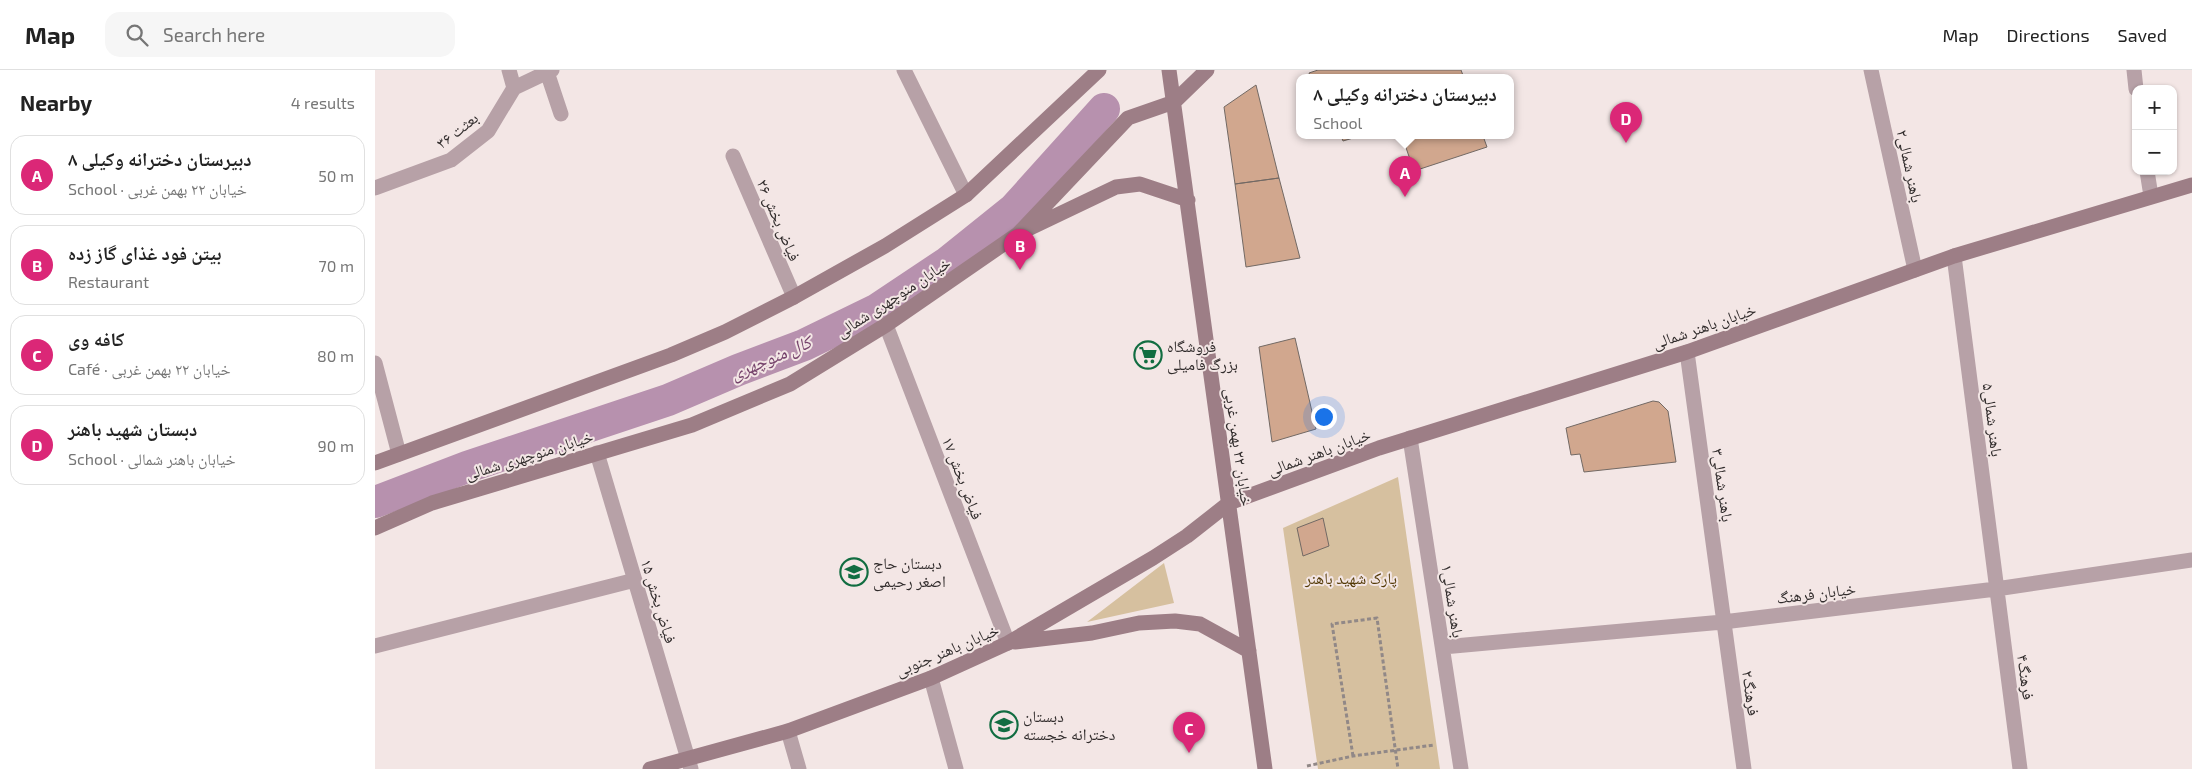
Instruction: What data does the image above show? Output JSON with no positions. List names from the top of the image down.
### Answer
{
  "streets": {
    "street": [
      "بعثت ۳۶",
      "باهنر شمالی۲",
      "فیاض بخش ۲۶",
      "خیابان منوچهری شمالی",
      "خیابان باهنر شمالی",
      "باهنر شمالی۵",
      "خیابان ۲۲ بهمن غربی",
      "فیاض بخش ۱۷",
      "باهنر شمالی۳",
      "خیابان فرهنگ",
      "فیاض بخش ۱۵",
      "باهنر شمالی۱",
      "خیابان باهنر جنوبی",
      "فرهنگ۴",
      "فرهنگ۲"
    ]
  },
  "crossings": [
    ["باهنر شمالی۲", "خیابان باهنر شمالی"],
    ["خیابان منوچهری شمالی", "خیابان ۲۲ بهمن غربی"],
    ["خیابان منوچهری شمالی", "فیاض بخش ۱۷"],
    ["خیابان منوچهری شمالی", "فیاض بخش ۱۵"],
    ["خیابان باهنر شمالی", "باهنر شمالی۵"],
    ["خیابان باهنر شمالی", "خیابان ۲۲ بهمن غربی"],
    ["خیابان باهنر شمالی", "باهنر شمالی۳"],
    ["خیابان باهنر شمالی", "باهنر شمالی۱"],
    ["خیابان باهنر شمالی", "خیابان باهنر جنوبی"],
    ["باهنر شمالی۵", "خیابان فرهنگ"],
    ["باهنر شمالی۵", "فرهنگ۴"],
    ["خیابان ۲۲ بهمن غربی", "خیابان باهنر جنوبی"],
    ["فیاض بخش ۱۷", "خیابان باهنر جنوبی"],
    ["باهنر شمالی۳", "خیابان فرهنگ"],
    ["باهنر شمالی۳", "فرهنگ۲"],
    ["خیابان فرهنگ", "باهنر شمالی۱"],
    ["خیابان فرهنگ", "فرهنگ۴"],
    ["خیابان فرهنگ", "فرهنگ۲"],
    ["فیاض بخش ۱۵", "خیابان باهنر جنوبی"]
  ],
  "water": ["کال منوچهری"],
  "parks": ["پارک شهید باهنر"],
  "places": {
    "supermarket": ["فروشگاه بزرگ فامیلی"],
    "school or university": ["دبستان حاج اصغر رحیمی", "دبستان دخترانه خجسته"]
  },
  "page": {
    "header": "Map",
    "search": "Search here",
    "nav": ["Map", "Directions", "Saved"],
    "heading": ["Nearby", "4 results"],
    "popup": ["دبیرستان دخترانه وکیلی ۸", "School"],
    "map_buttons": ["+", "−"],
    "pins": [
      "D",
      "A",
      "B",
      "C"
    ],
    "list": [
      {
        "mark": "A",
        "name": "دبیرستان دخترانه وکیلی ۸",
        "note": "School · خیابان ۲۲ بهمن غربی",
        "value": "50 m"
      },
      {
        "mark": "B",
        "name": "بیتن فود غذای گاز زده",
        "note": "Restaurant",
        "value": "70 m"
      },
      {
        "mark": "C",
        "name": "کافه وی",
        "note": "Café · خیابان ۲۲ بهمن غربی",
        "value": "80 m"
      },
      {
        "mark": "D",
        "name": "دبستان شهید باهنر",
        "note": "School · خیابان باهنر شمالی",
        "value": "90 m"
      }
    ]
  }
}
